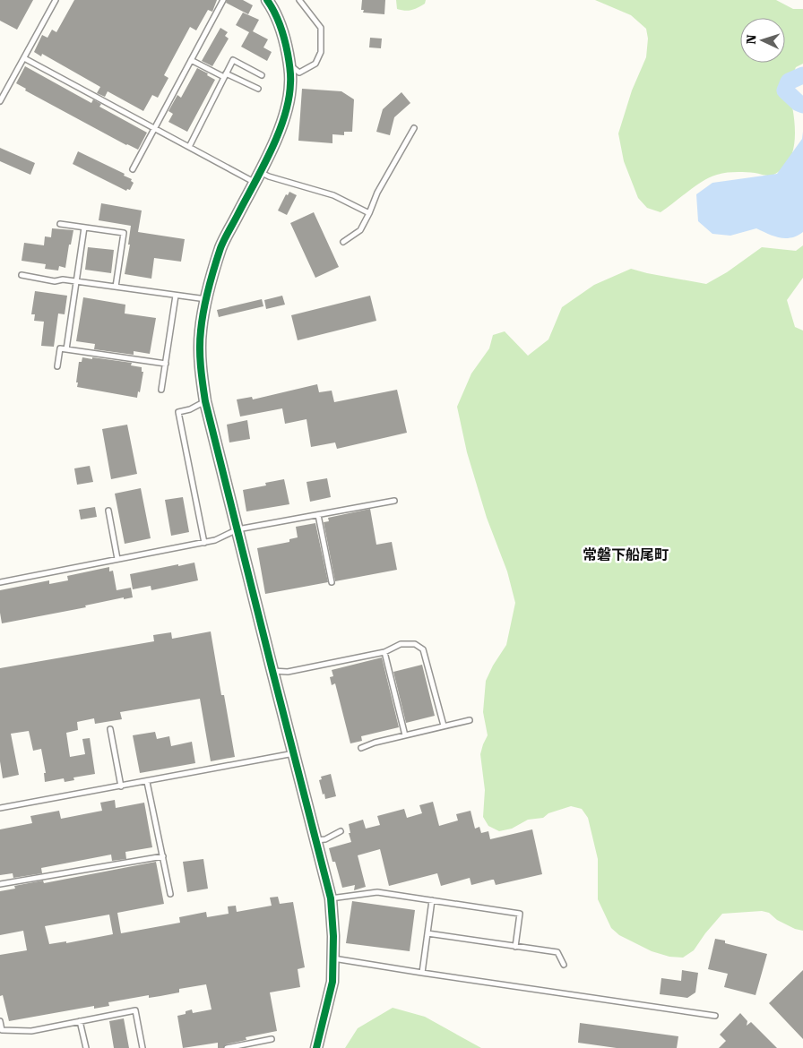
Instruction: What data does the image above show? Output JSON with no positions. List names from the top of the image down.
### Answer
{
  "districts": ["常磐下船尾町"],
  "north": "left"
}
